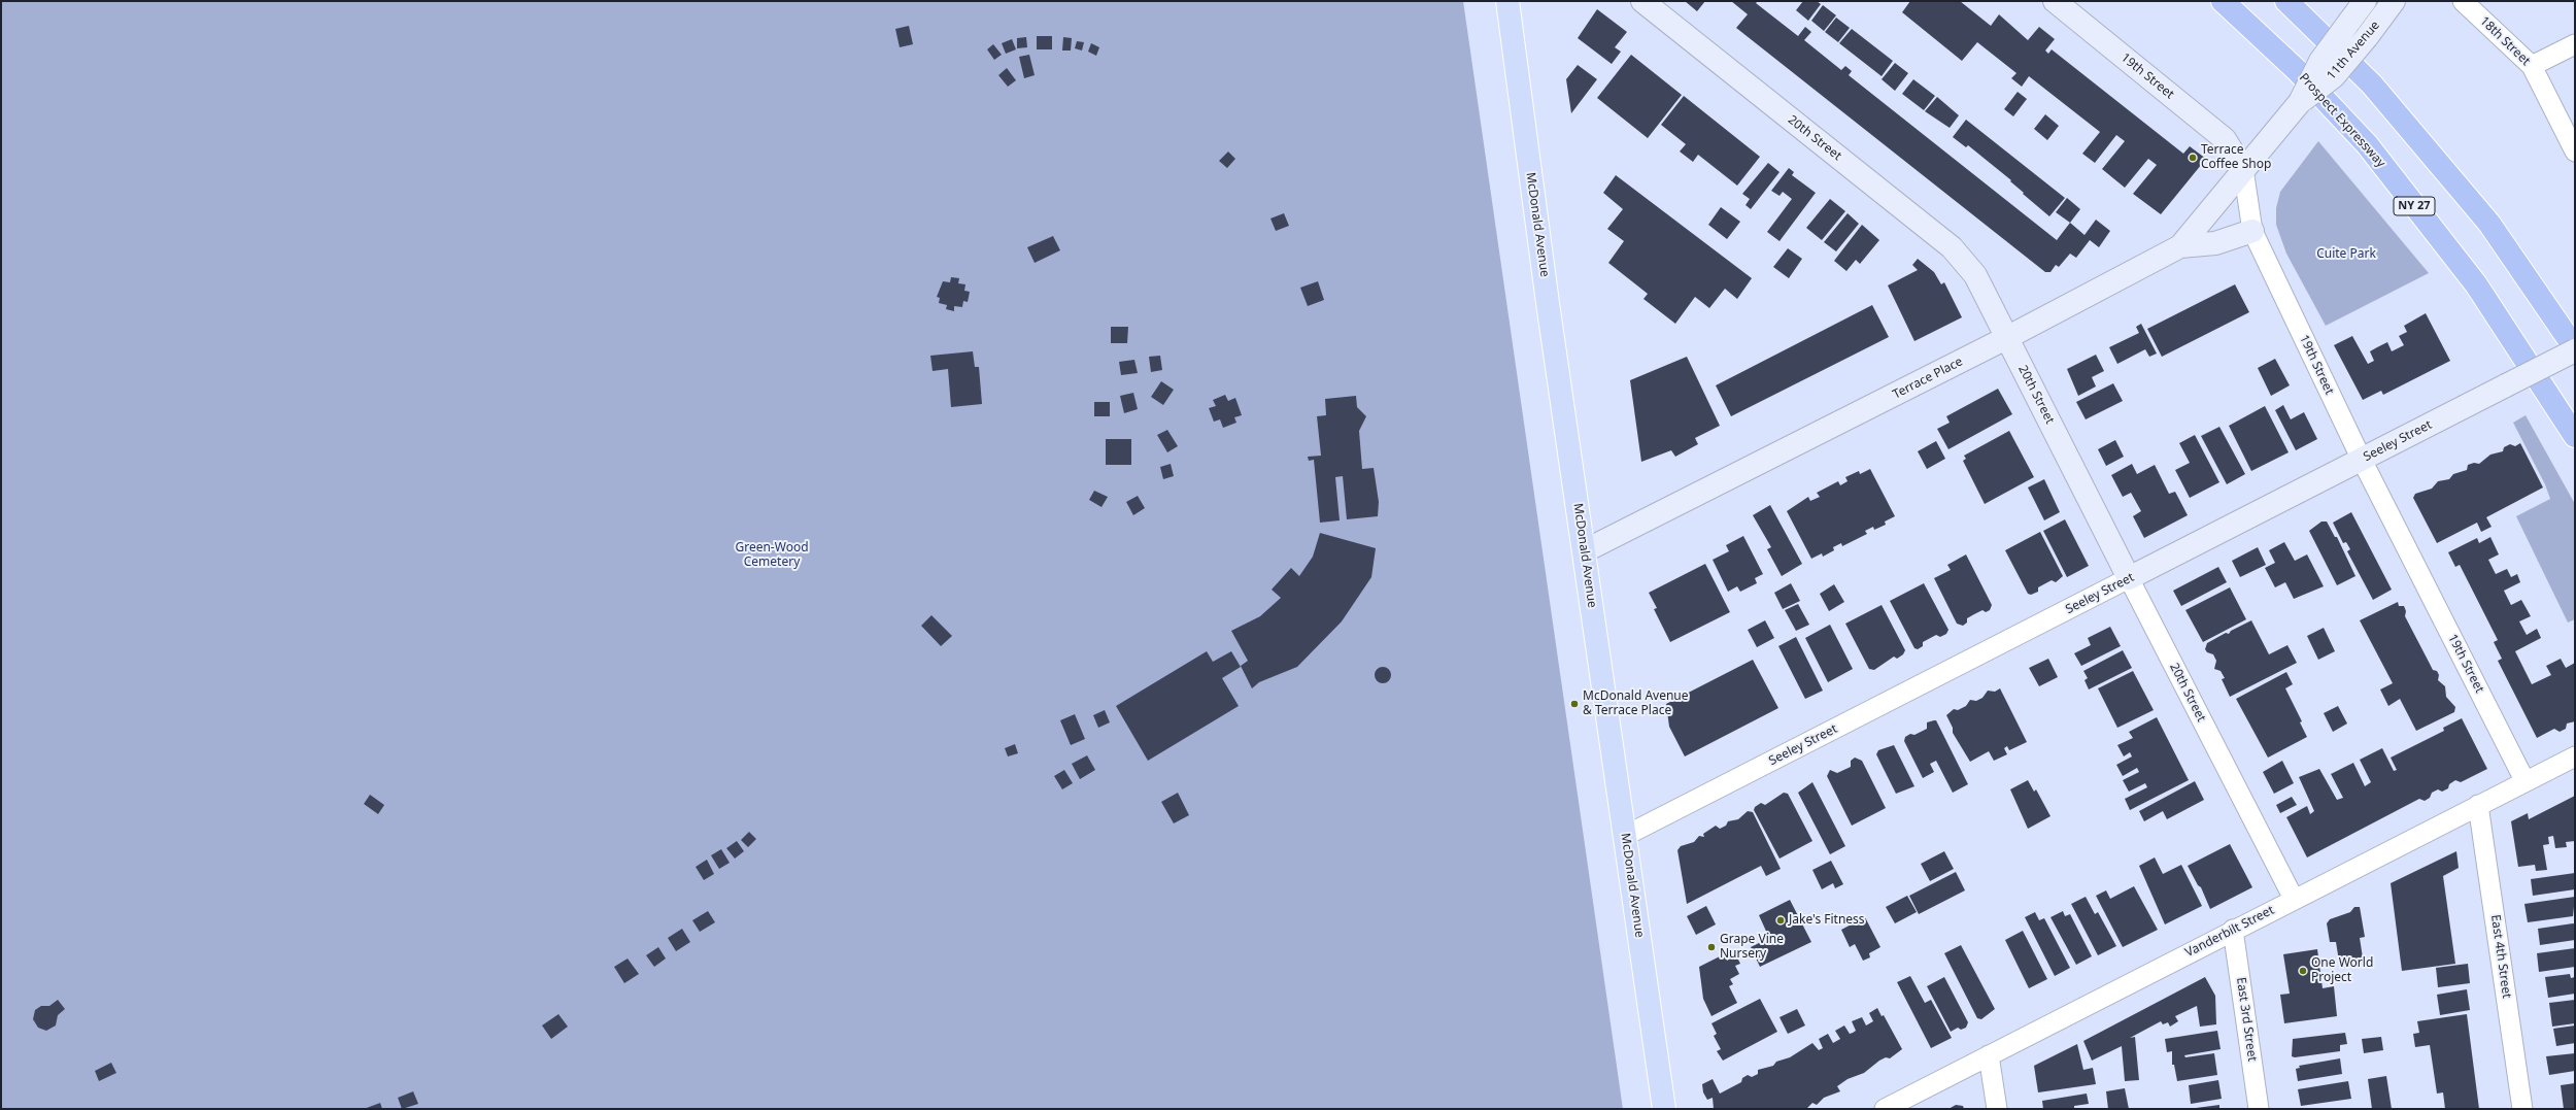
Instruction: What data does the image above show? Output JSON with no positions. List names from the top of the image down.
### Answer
{
  "streets": {
    "highway": ["Prospect Expressway", "NY 27"],
    "main road": [
      "11th Avenue",
      "19th Street",
      "20th Street",
      "McDonald Avenue",
      "Terrace Place",
      "Seeley Street"
    ],
    "street": [
      "18th Street",
      "Vanderbilt Street",
      "East 4th Street",
      "East 3rd Street"
    ]
  },
  "crossings": [
    ["11th Avenue", "19th Street"],
    ["11th Avenue", "Terrace Place"],
    ["19th Street", "Terrace Place"],
    ["19th Street", "Seeley Street"],
    ["19th Street", "Vanderbilt Street"],
    ["20th Street", "Terrace Place"],
    ["20th Street", "Seeley Street"],
    ["20th Street", "Vanderbilt Street"],
    ["McDonald Avenue", "Terrace Place"],
    ["McDonald Avenue", "Seeley Street"],
    ["Vanderbilt Street", "East 4th Street"],
    ["Vanderbilt Street", "East 3rd Street"]
  ],
  "parks": ["Cuite Park", "Green-Wood Cemetery"],
  "places": [
    "Terrace Coffee Shop",
    "McDonald Avenue & Terrace Place",
    "Jake's Fitness",
    "Grape Vine Nursery",
    "One World Project"
  ]
}
